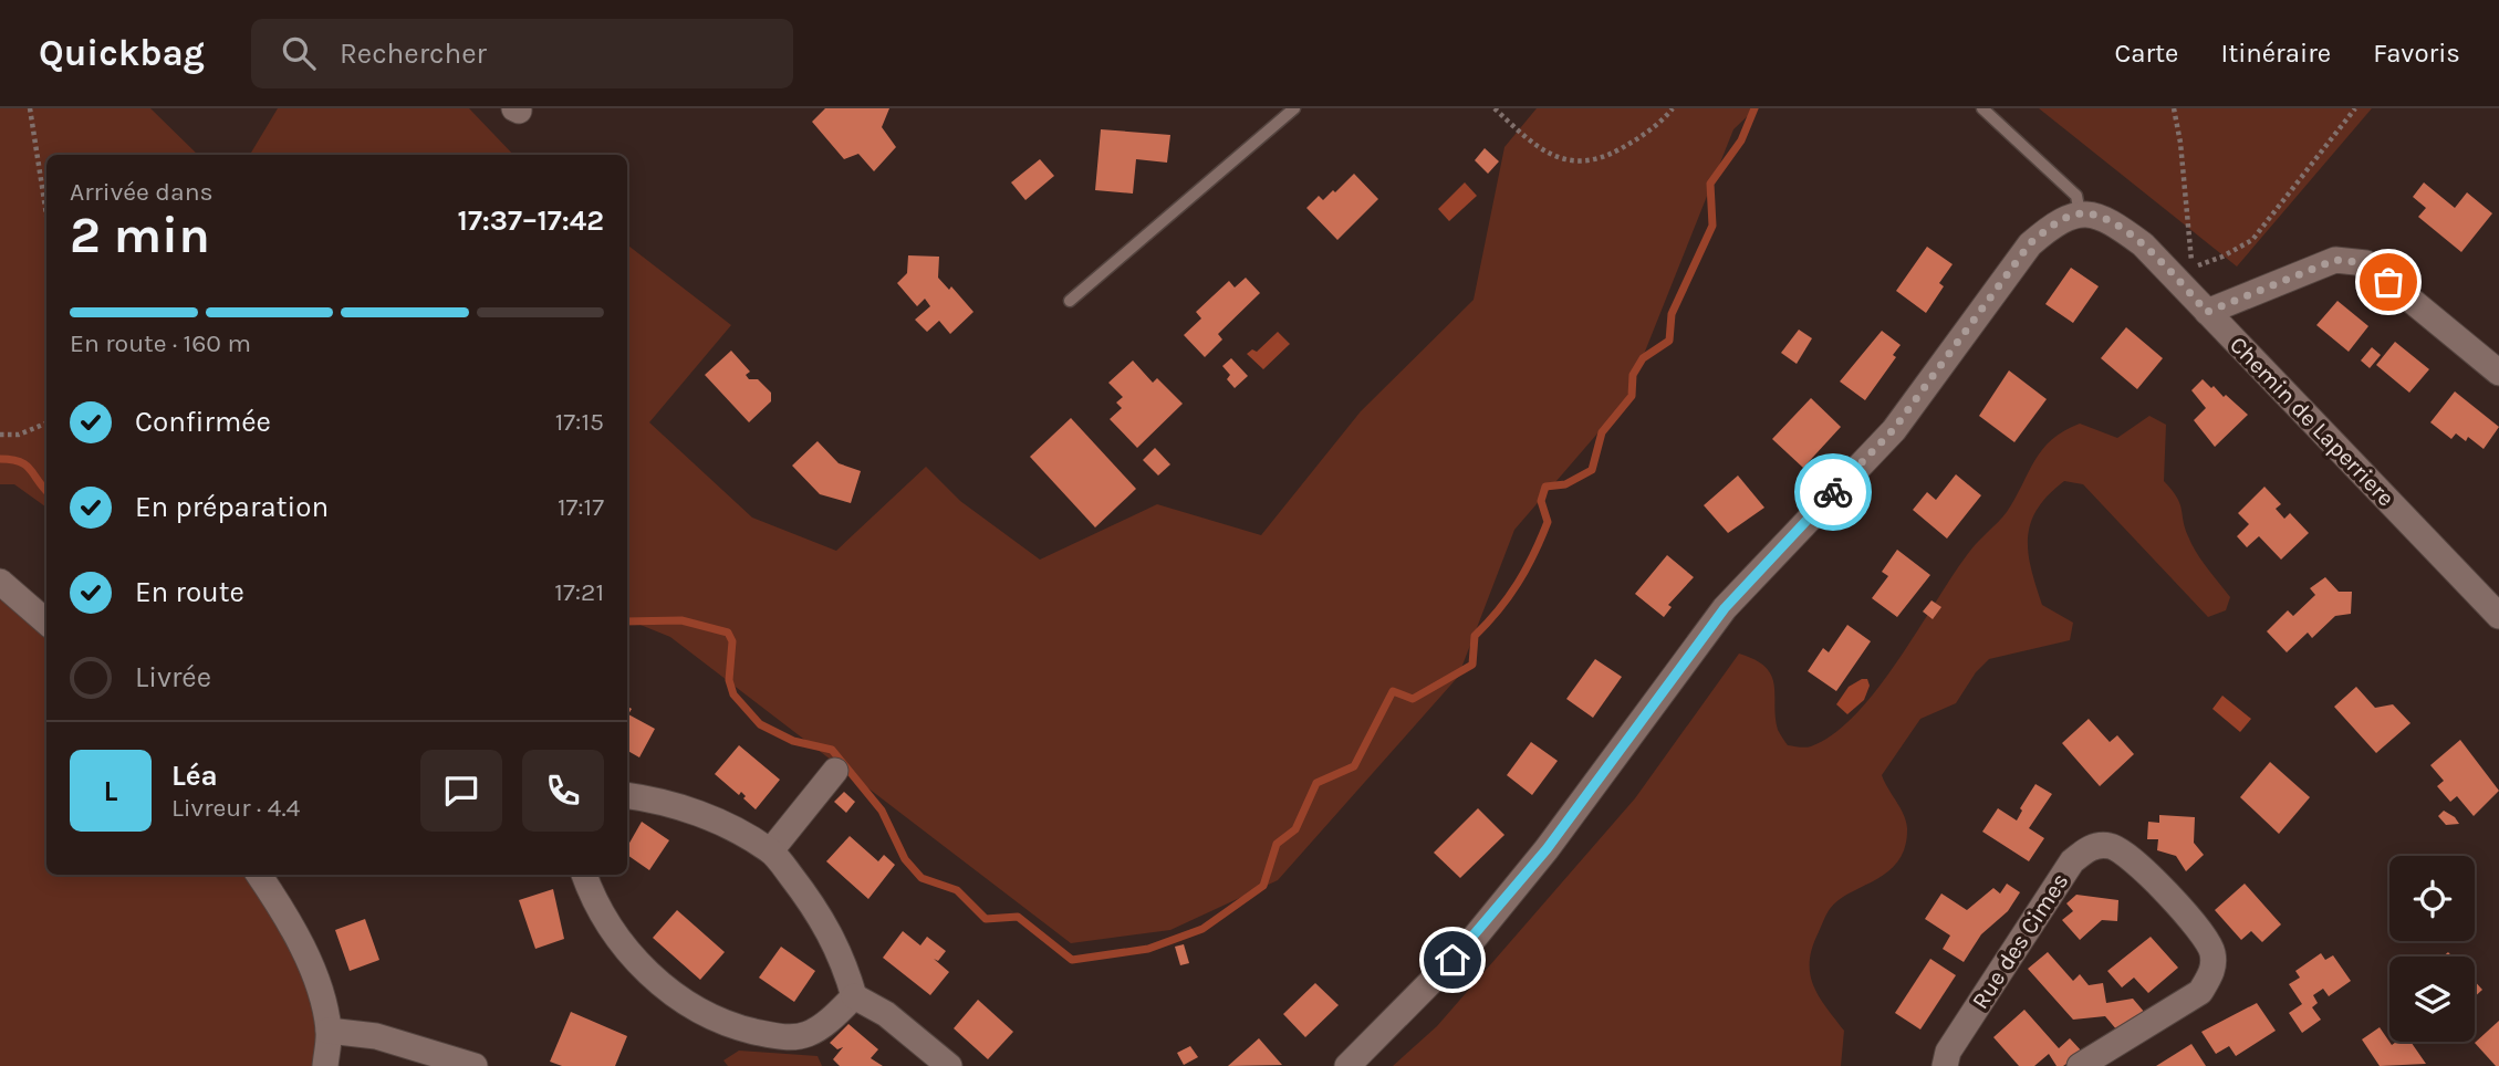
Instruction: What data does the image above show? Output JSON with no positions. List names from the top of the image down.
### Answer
{
  "streets": {
    "street": ["Chemin de Laperriere", "Rue des Cimes"]
  },
  "page": {
    "header": "Quickbag",
    "search": "Rechercher",
    "nav": ["Carte", "Itinéraire", "Favoris"],
    "heading": ["2 min", "Arrivée dans", "17:37–17:42"],
    "panel": ["Léa", "Livreur · 4.4"],
    "bar": "En route · 160 m",
    "list": [
      ["Confirmée", "17:15"],
      ["En préparation", "17:17"],
      ["En route", "17:21"],
      "Livrée"
    ],
    "round": "L"
  }
}
